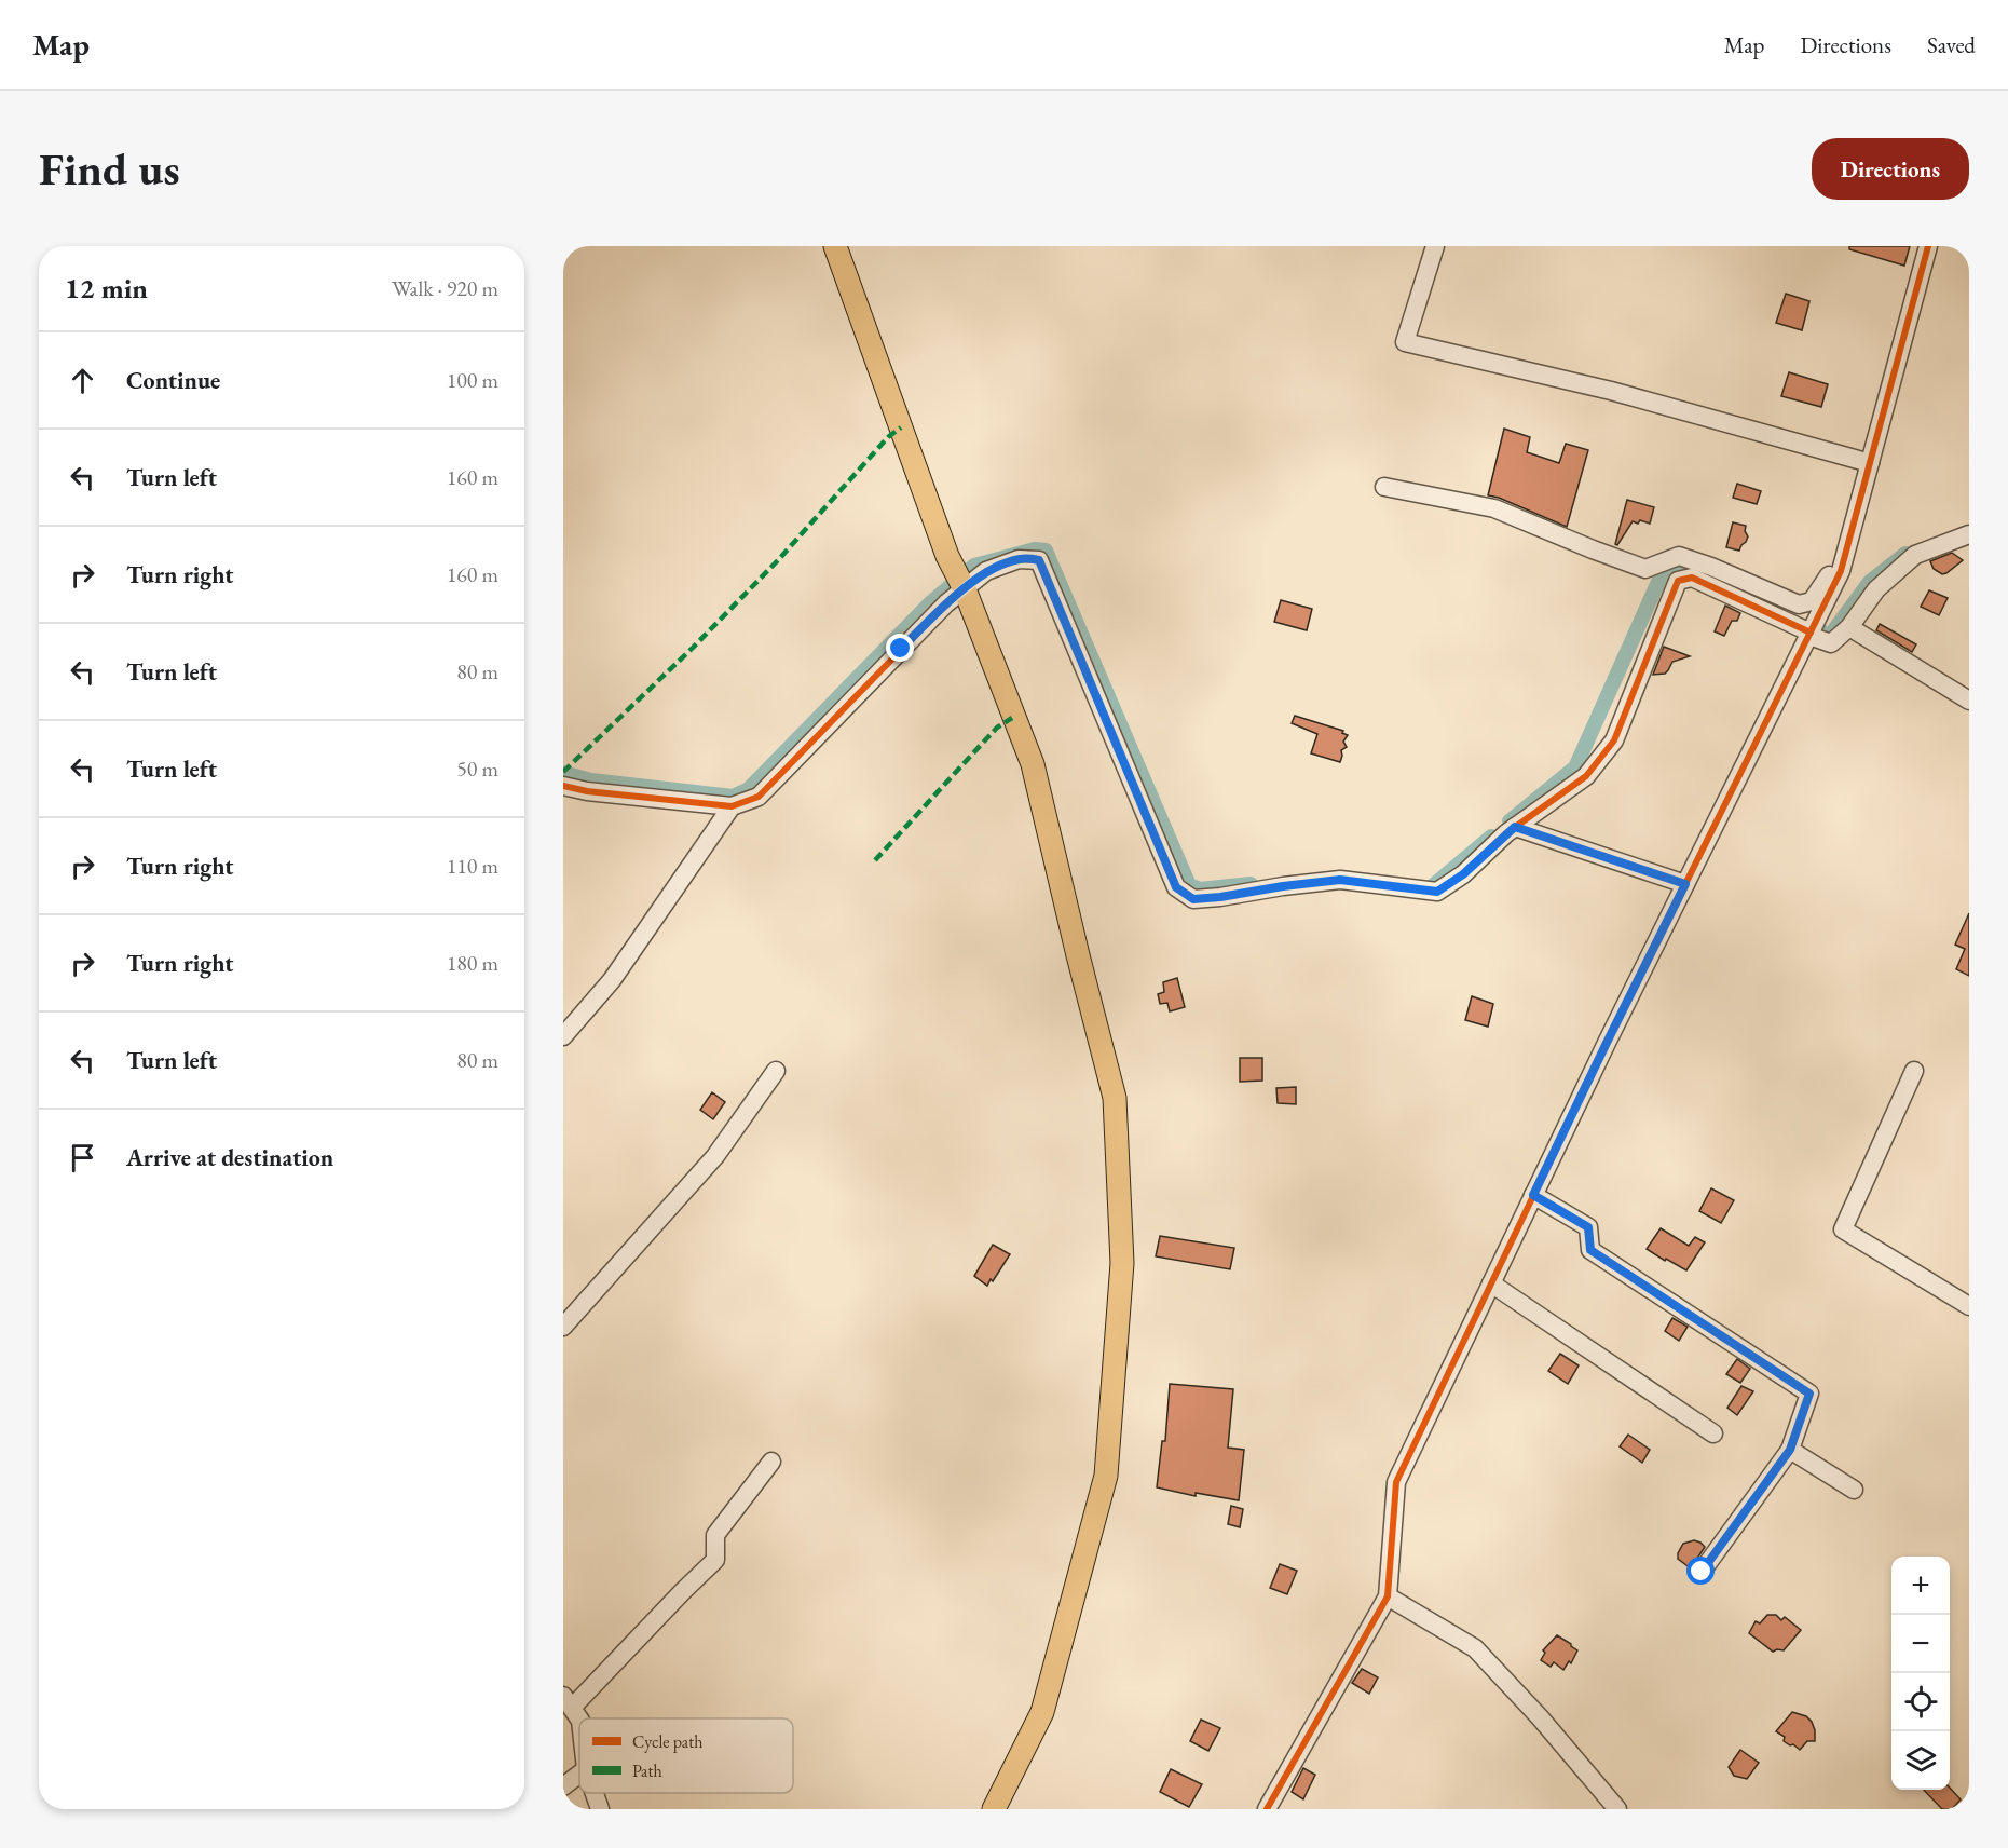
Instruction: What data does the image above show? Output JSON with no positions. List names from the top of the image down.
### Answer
{
  "legend": ["Cycle path", "Path"],
  "page": {
    "header": "Map",
    "nav": ["Map", "Directions", "Saved"],
    "buttons": "Directions",
    "title": "Find us",
    "heading": ["12 min", "Walk · 920 m"],
    "list": [
      ["Continue", "100 m"],
      ["Turn left", "160 m"],
      ["Turn right", "160 m"],
      ["Turn left", "80 m"],
      ["Turn left", "50 m"],
      ["Turn right", "110 m"],
      ["Turn right", "180 m"],
      ["Turn left", "80 m"],
      "Arrive at destination"
    ],
    "map_buttons": ["+", "−"]
  }
}
